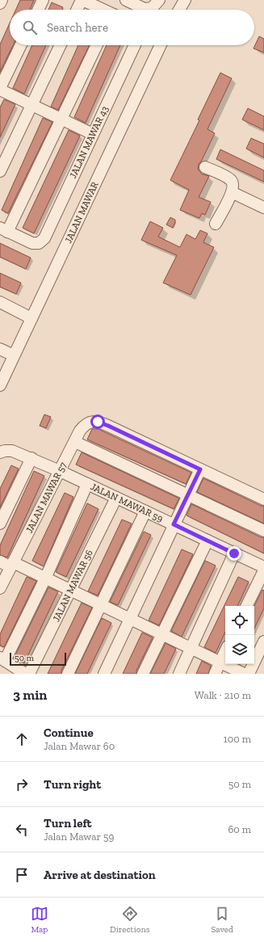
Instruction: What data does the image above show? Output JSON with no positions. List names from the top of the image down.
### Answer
{
  "streets": {
    "street": [
      "JALAN MAWAR 43",
      "JALAN MAWAR",
      "JALAN MAWAR 57",
      "JALAN MAWAR 59",
      "JALAN MAWAR 56"
    ]
  },
  "crossings": [
    ["JALAN MAWAR 57", "JALAN MAWAR 59"],
    ["JALAN MAWAR 59", "JALAN MAWAR 56"]
  ],
  "scale_bar": "50 m",
  "page": {
    "search": "Search here",
    "scale": "50 m",
    "heading": ["3 min", "Walk · 210 m"],
    "list": [
      ["Continue", "Jalan Mawar 60", "100 m"],
      ["Turn right", "50 m"],
      ["Turn left", "Jalan Mawar 59", "60 m"],
      "Arrive at destination"
    ],
    "nav": ["Map", "Directions", "Saved"]
  }
}
